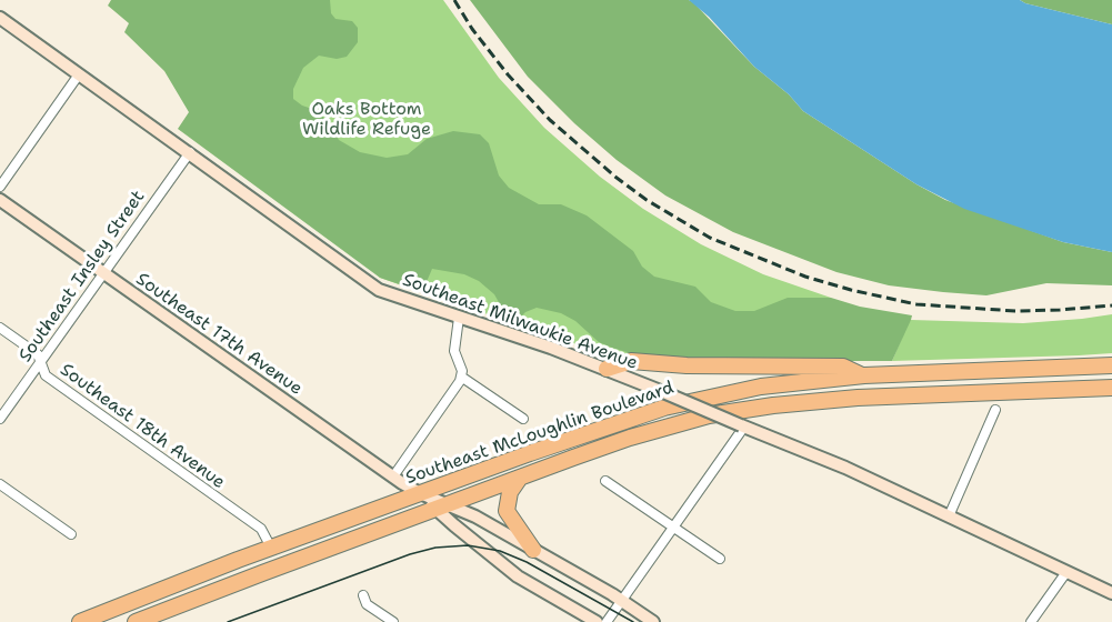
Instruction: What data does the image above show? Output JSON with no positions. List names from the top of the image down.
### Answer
{
  "streets": {
    "highway": ["Southeast McLoughlin Boulevard"],
    "main road": ["Southeast Milwaukie Avenue", "Southeast 17th Avenue"],
    "street": ["Southeast Insley Street", "Southeast 18th Avenue"]
  },
  "crossings": [
    ["Southeast Insley Street", "Southeast Milwaukie Avenue"],
    ["Southeast Insley Street", "Southeast 17th Avenue"],
    ["Southeast Insley Street", "Southeast 18th Avenue"],
    ["Southeast 17th Avenue", "Southeast McLoughlin Boulevard"],
    ["Southeast 18th Avenue", "Southeast McLoughlin Boulevard"]
  ],
  "parks": ["Oaks Bottom Wildlife Refuge"]
}
